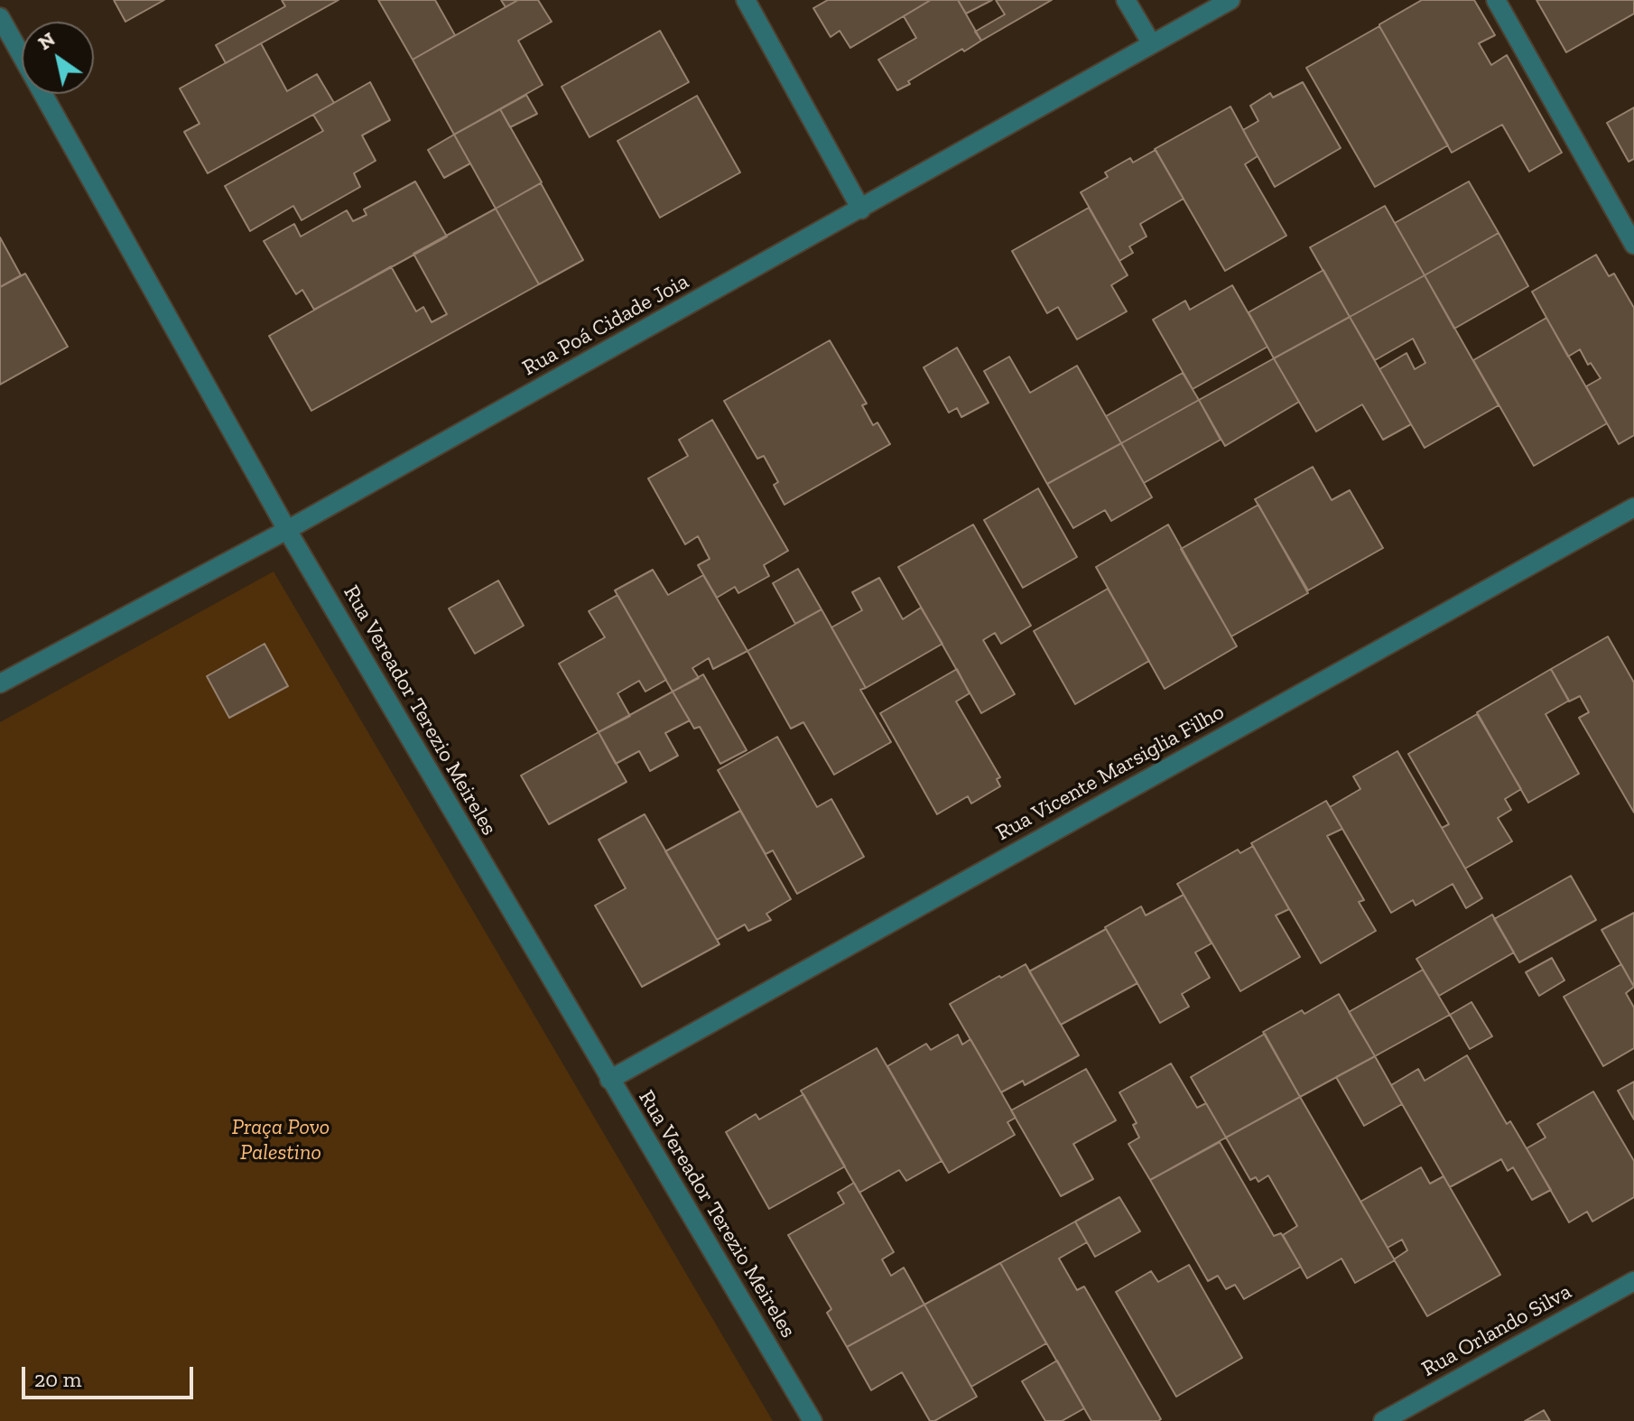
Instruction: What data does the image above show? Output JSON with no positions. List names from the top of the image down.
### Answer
{
  "streets": {
    "street": [
      "Rua Poá Cidade Joia",
      "Rua Vereador Terezio Meireles",
      "Rua Vicente Marsiglia Filho",
      "Rua Orlando Silva"
    ]
  },
  "crossings": [
    ["Rua Poá Cidade Joia", "Rua Vereador Terezio Meireles"],
    ["Rua Vereador Terezio Meireles", "Rua Vicente Marsiglia Filho"]
  ],
  "parks": ["Praça Povo Palestino"],
  "scale_bar": "20 m",
  "north": "top left"
}
